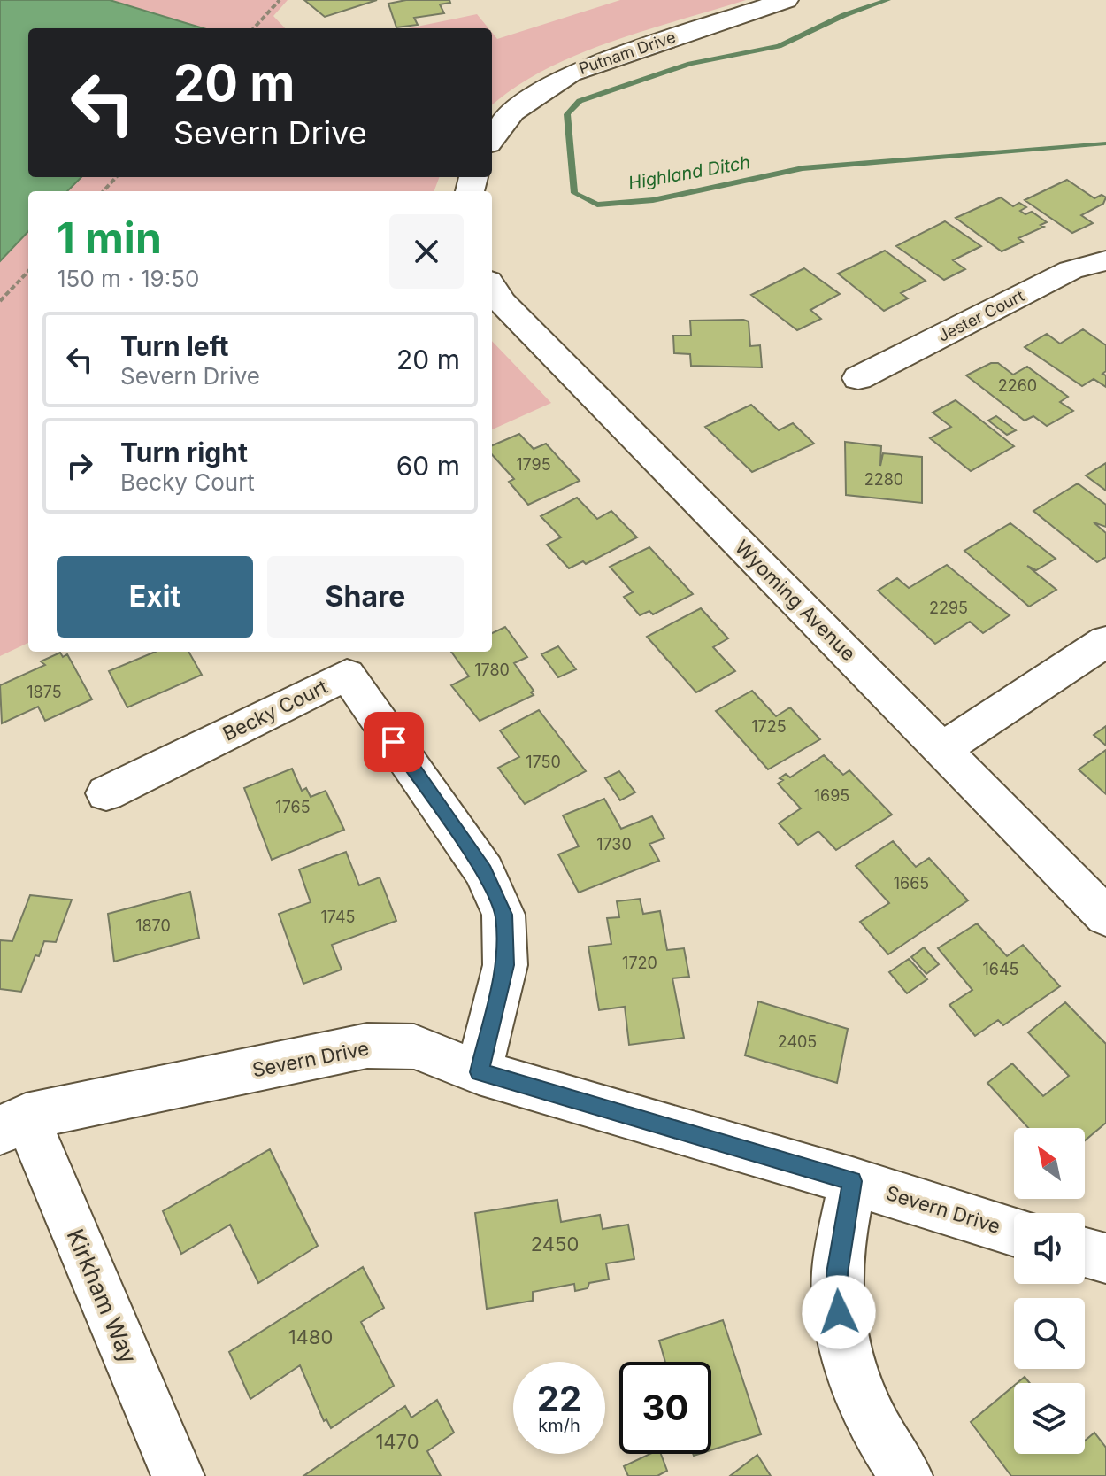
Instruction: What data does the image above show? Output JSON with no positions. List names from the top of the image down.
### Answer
{
  "streets": {
    "street": [
      "Putnam Drive",
      "Jester Court",
      "Wyoming Avenue",
      "Becky Court",
      "Severn Drive",
      "Kirkham Way"
    ]
  },
  "crossings": [
    ["Becky Court", "Severn Drive"],
    ["Severn Drive", "Kirkham Way"]
  ],
  "water": ["Highland Ditch"],
  "house_numbers": [
    "2260",
    "1795",
    "2280",
    "2295",
    "1780",
    "1875",
    "1725",
    "1750",
    "1695",
    "1765",
    "1730",
    "1665",
    "1745",
    "1870",
    "1720",
    "1645",
    "2405",
    "2450",
    "1480",
    "1470"
  ],
  "north": "top left",
  "page": {
    "turn": ["20 m", "Severn Drive"],
    "heading": ["1 min", "150 m · 19:50"],
    "list": [
      {
        "name": "Turn left",
        "note": "Severn Drive",
        "value": "20 m"
      },
      {
        "name": "Turn right",
        "note": "Becky Court",
        "value": "60 m"
      }
    ],
    "buttons": ["Exit", "Share"],
    "speed": "22 km/h",
    "limit": "30"
  }
}
